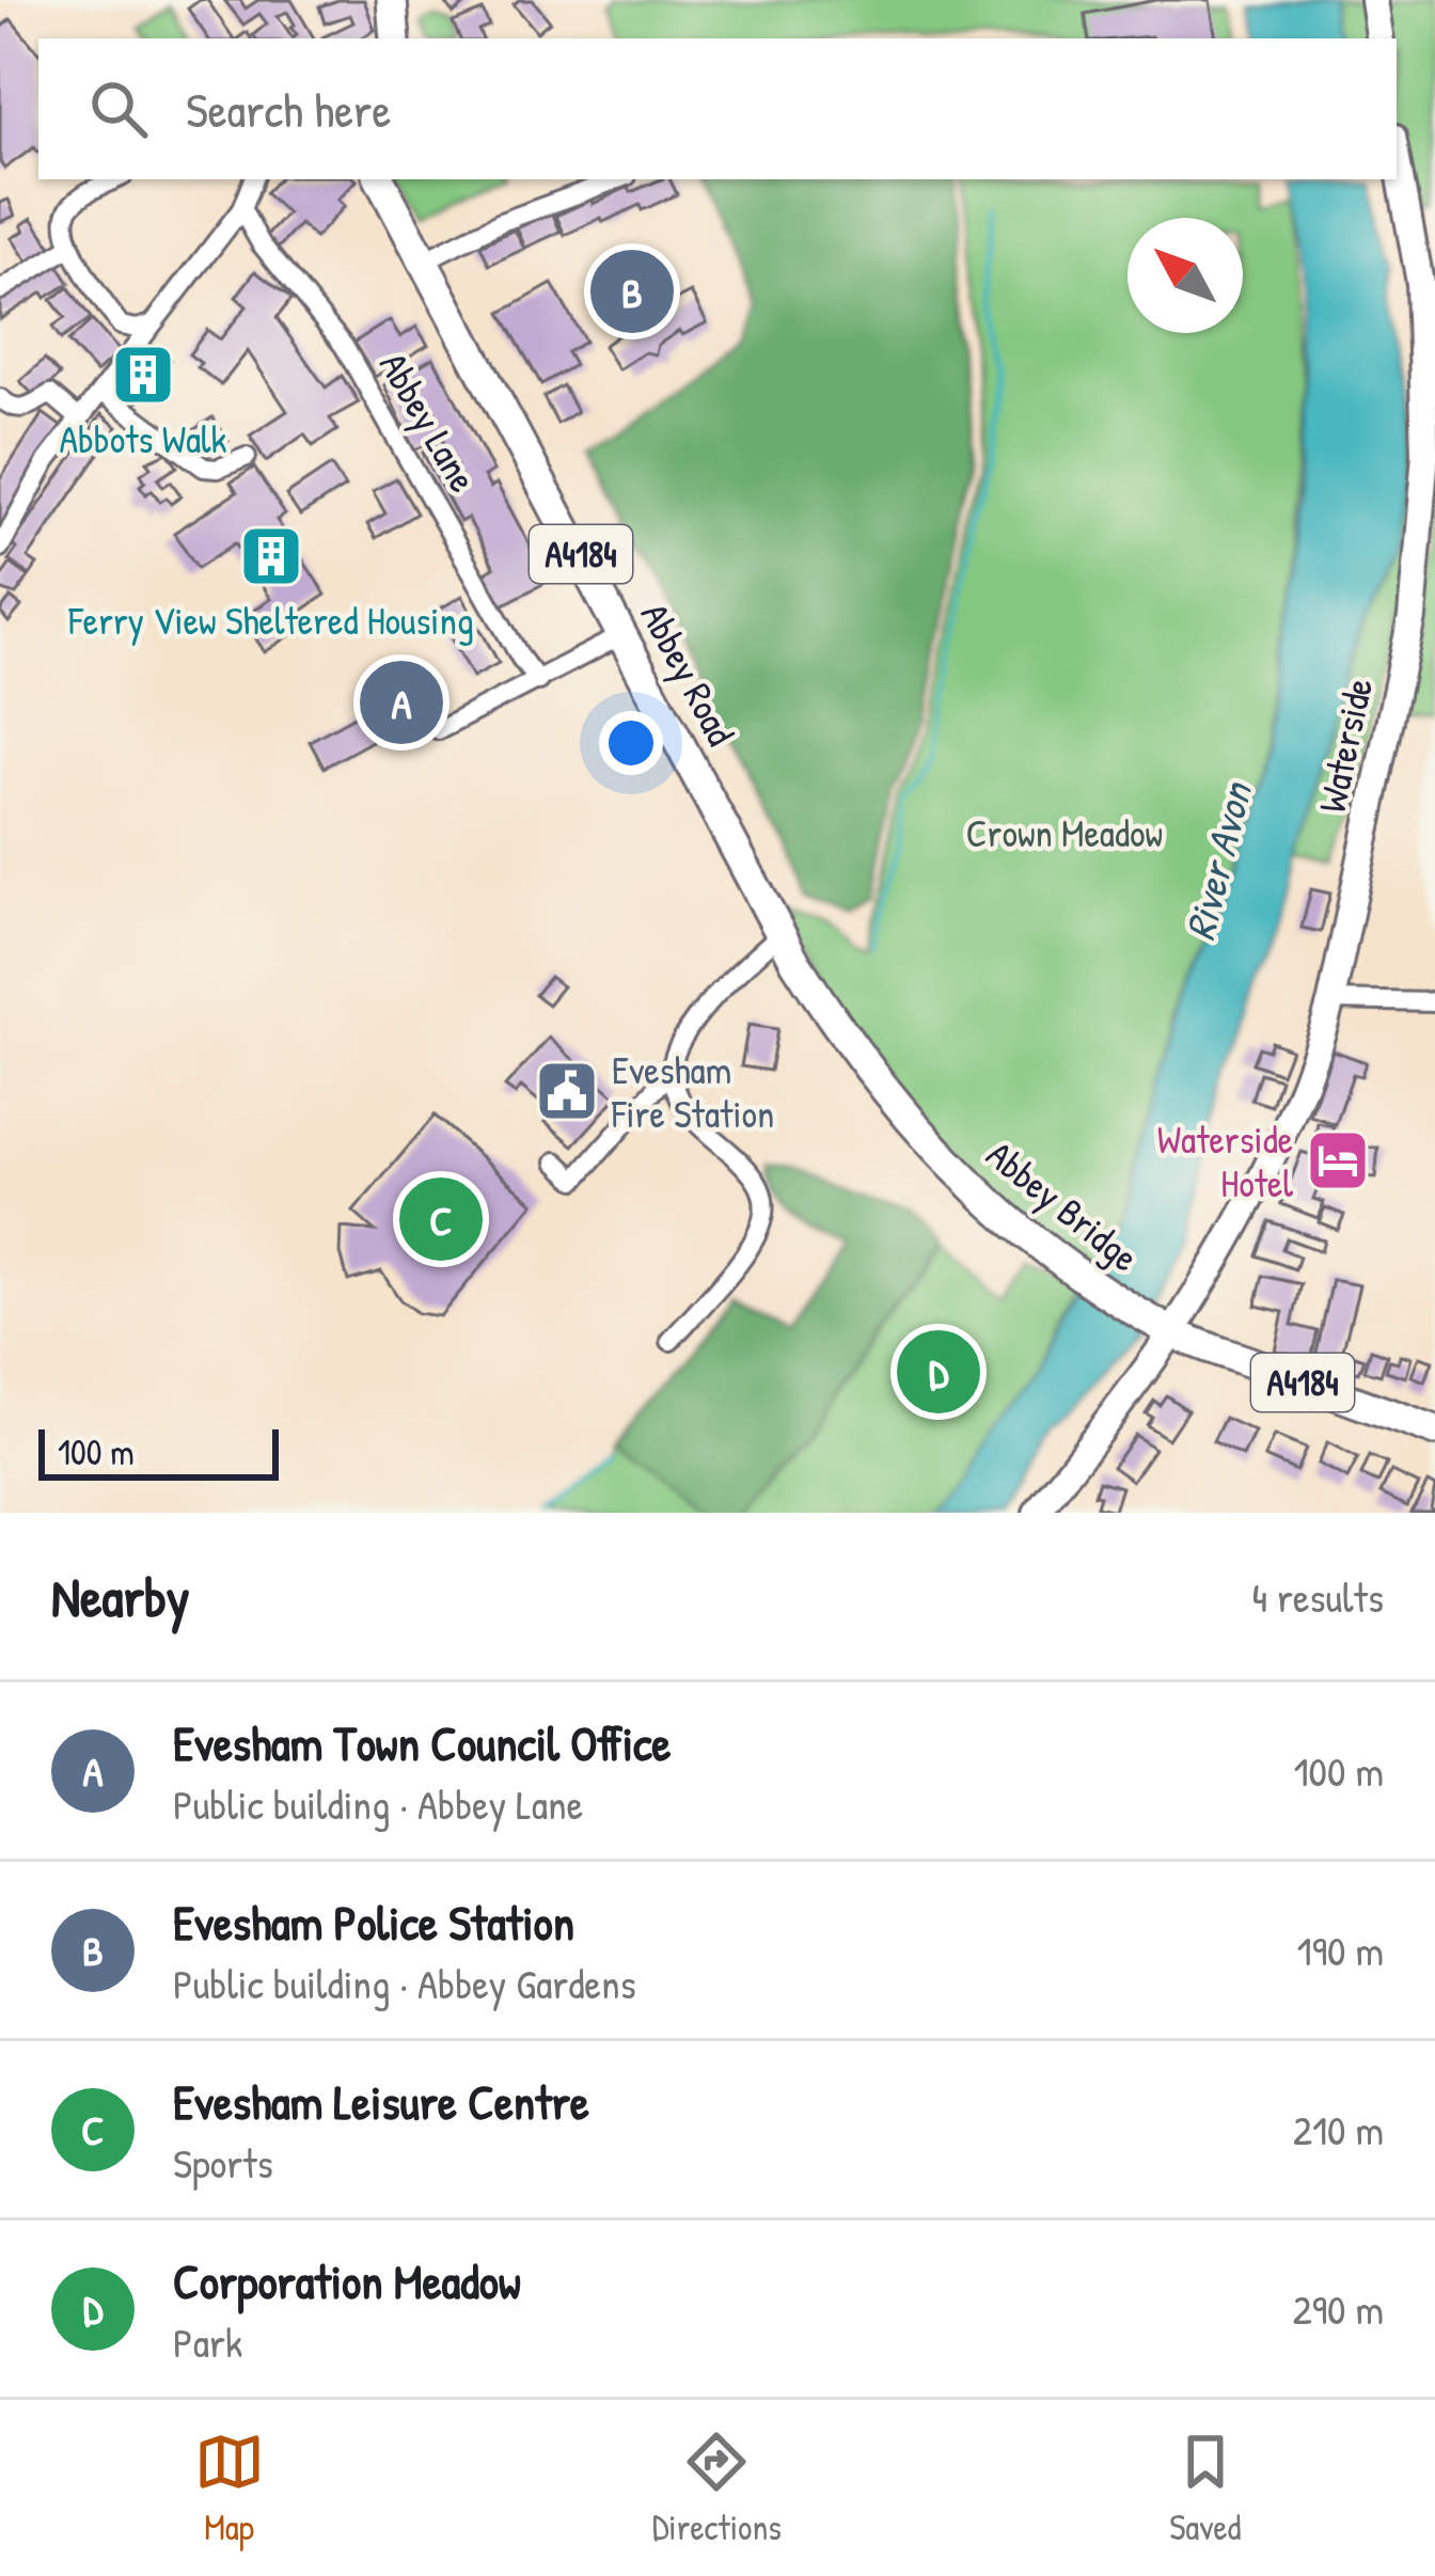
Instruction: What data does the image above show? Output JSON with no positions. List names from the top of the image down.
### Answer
{
  "streets": {
    "main road": [
      "A4184",
      "Abbey Road",
      "Waterside",
      "Abbey Bridge"
    ],
    "street": ["Abbey Lane"]
  },
  "crossings": [
    ["A4184", "Waterside"],
    ["A4184", "Abbey Bridge"],
    ["Abbey Road", "Abbey Bridge"],
    ["Waterside", "Abbey Bridge"]
  ],
  "water": ["River Avon"],
  "parks": ["Crown Meadow"],
  "places": {
    "building": ["Abbots Walk", "Ferry View Sheltered Housing"],
    "public building": ["Evesham Fire Station"],
    "hotel": ["Waterside Hotel"]
  },
  "scale_bar": "100 m",
  "north": "top left",
  "page": {
    "search": "Search here",
    "pins": [
      "B",
      "A",
      "C",
      "D"
    ],
    "scale": "100 m",
    "heading": ["Nearby", "4 results"],
    "list": [
      {
        "mark": "A",
        "name": "Evesham Town Council Office",
        "note": "Public building · Abbey Lane",
        "value": "100 m"
      },
      {
        "mark": "B",
        "name": "Evesham Police Station",
        "note": "Public building · Abbey Gardens",
        "value": "190 m"
      },
      {
        "mark": "C",
        "name": "Evesham Leisure Centre",
        "note": "Sports",
        "value": "210 m"
      },
      {
        "mark": "D",
        "name": "Corporation Meadow",
        "note": "Park",
        "value": "290 m"
      }
    ],
    "nav": ["Map", "Directions", "Saved"]
  }
}
